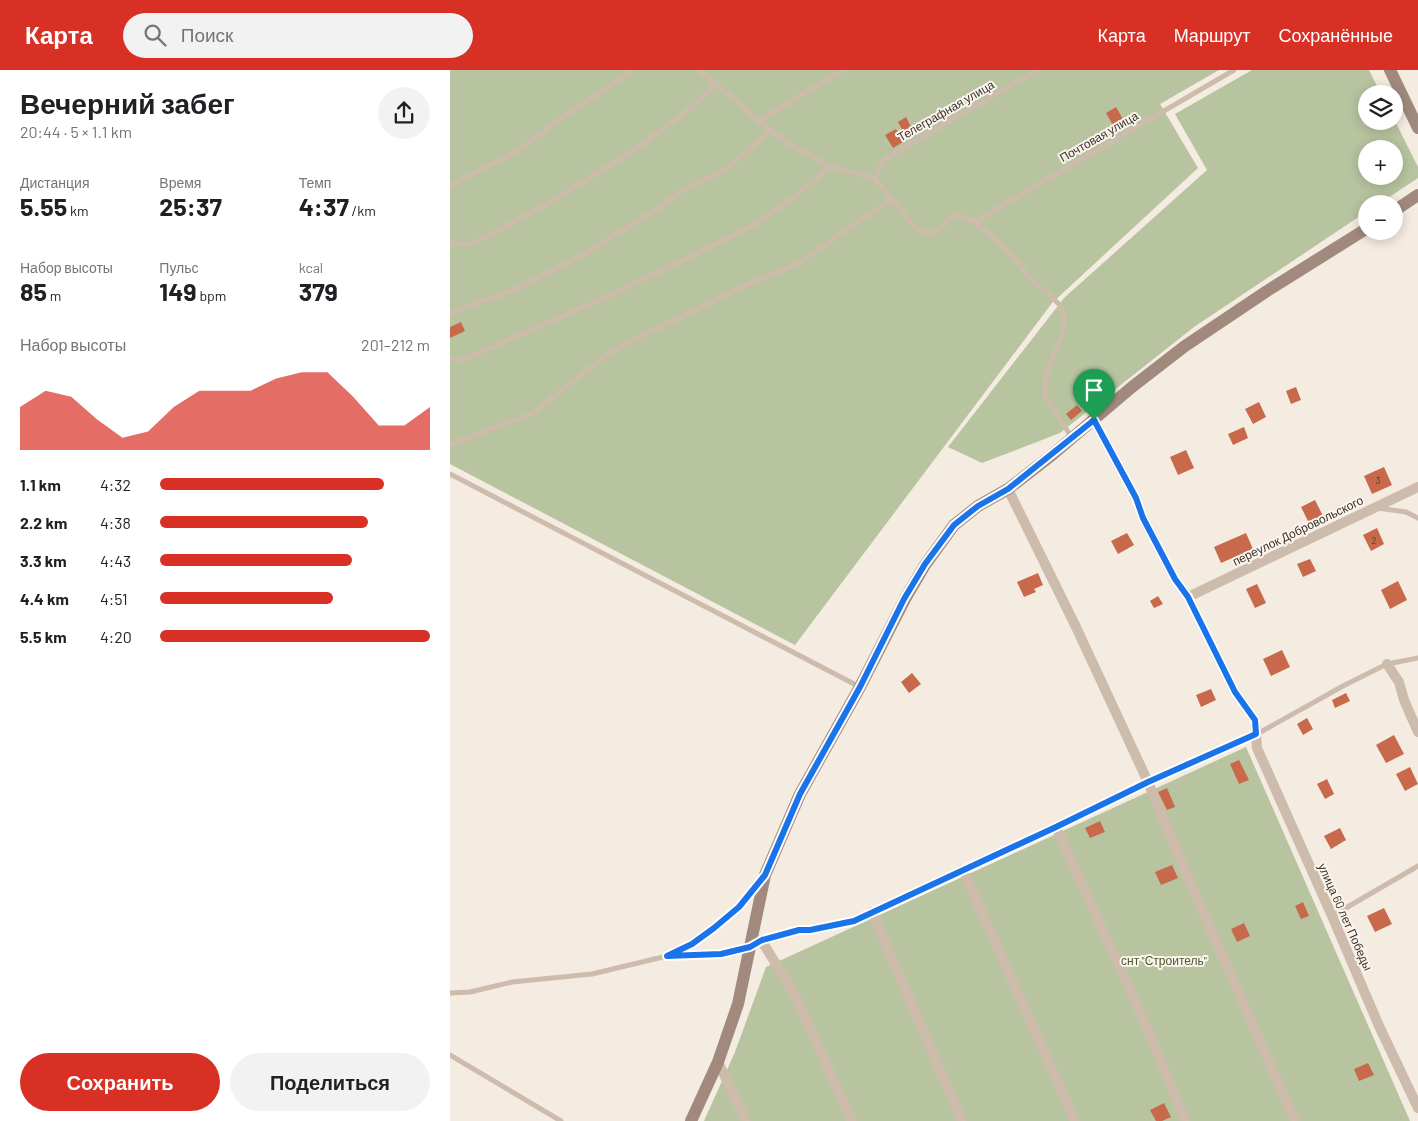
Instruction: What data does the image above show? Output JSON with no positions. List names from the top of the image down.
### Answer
{
  "streets": {
    "street": ["переулок Добровольского", "улица 60 лет Победы"],
    "lane": ["Телеграфная улица", "Почтовая улица"]
  },
  "crossings": [
    ["переулок Добровольского", "улица 60 лет Победы"]
  ],
  "parks": ["снт \"Строитель\""],
  "house_numbers": ["3", "2"],
  "page": {
    "header": "Карта",
    "search": "Поиск",
    "nav": ["Карта", "Маршрут", "Сохранённые"],
    "heading": ["Вечерний забег", "20:44 · 5 × 1.1 km"],
    "map_buttons": ["+", "−"],
    "stats": [
      ["Дистанция", "5.55 km"],
      ["Время", "25:37"],
      ["Темп", "4:37 /km"],
      ["Набор высоты", "85 m"],
      ["Пульс", "149 bpm"],
      ["kcal", "379"]
    ],
    "chart": ["Набор высоты", "201–212 m"],
    "list": [
      {
        "name": "1.1 km",
        "note": "4:32"
      },
      {
        "name": "2.2 km",
        "note": "4:38"
      },
      {
        "name": "3.3 km",
        "note": "4:43"
      },
      {
        "name": "4.4 km",
        "note": "4:51"
      },
      {
        "name": "5.5 km",
        "note": "4:20"
      }
    ],
    "buttons": ["Сохранить", "Поделиться"]
  }
}
